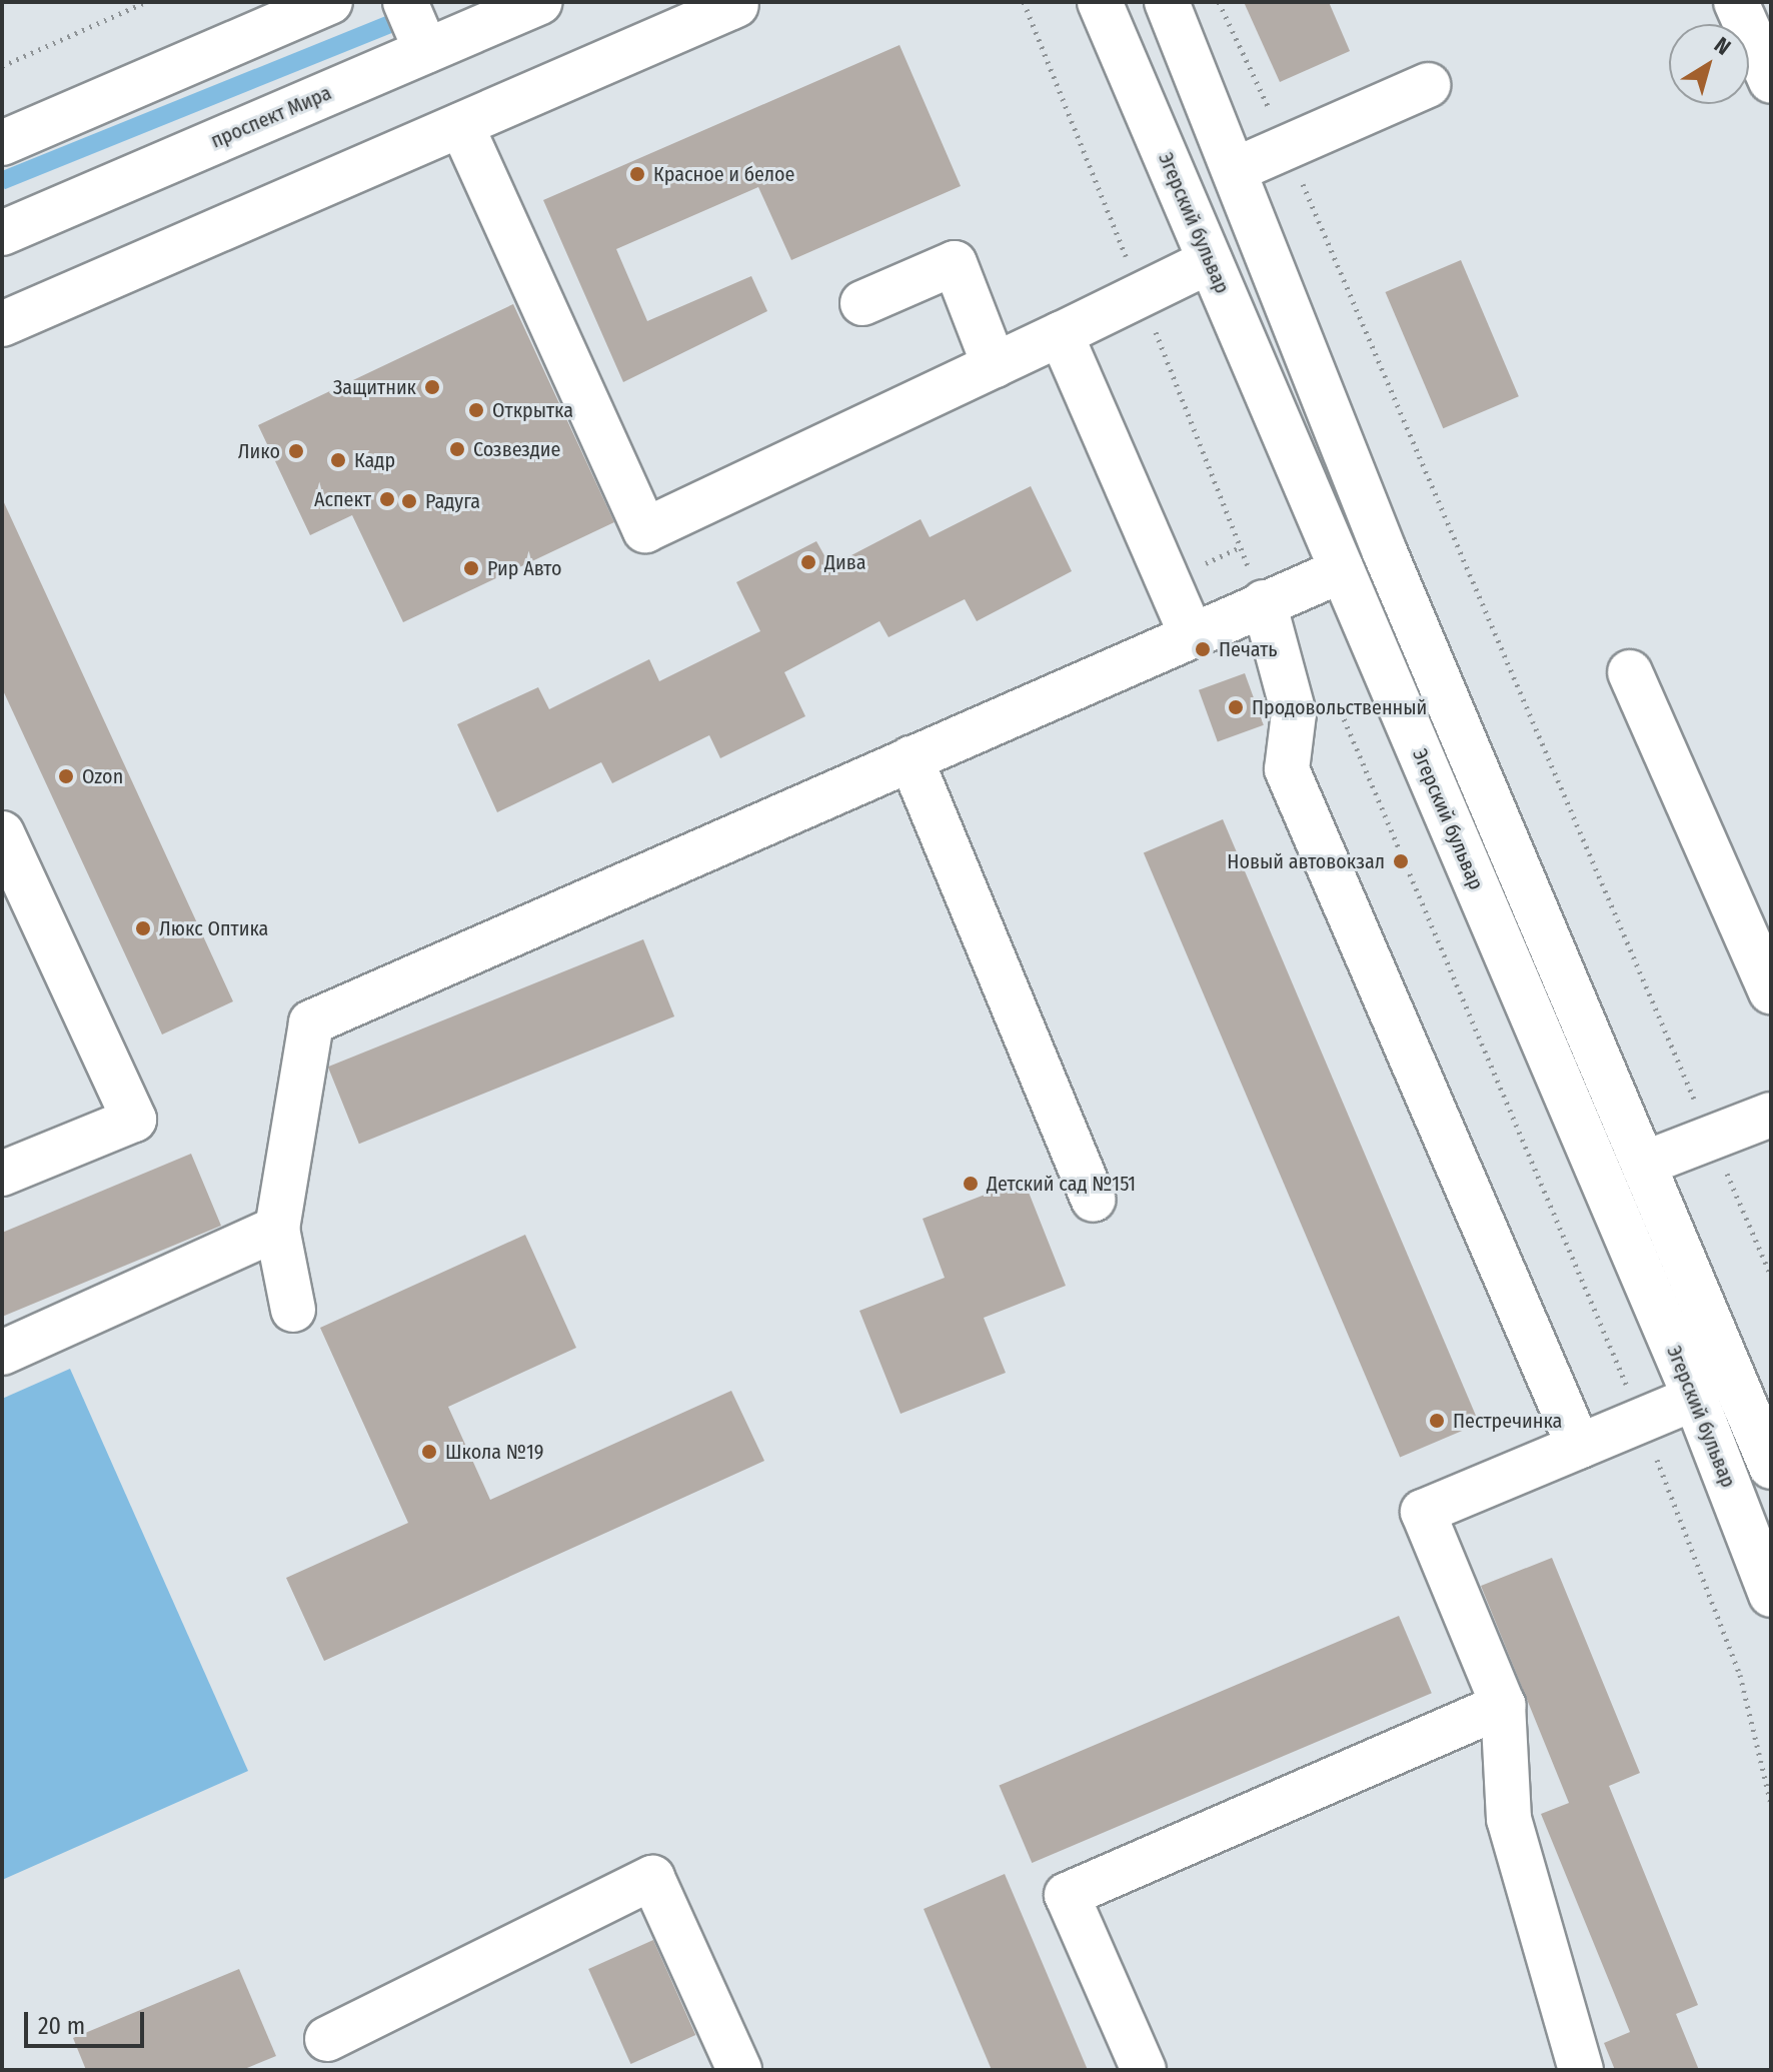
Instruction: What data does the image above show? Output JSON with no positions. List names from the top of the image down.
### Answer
{
  "streets": {
    "main road": ["проспект Мира", "Эгерский бульвар"]
  },
  "places": [
    "Красное и белое",
    "Защитник",
    "Открытка",
    "Созвездие",
    "Лико",
    "Кадр",
    "Аспект",
    "Радуга",
    "Дива",
    "Рир Авто",
    "Печать",
    "Продовольственный",
    "Ozon",
    "Новый автовокзал",
    "Люкс Оптика",
    "Детский сад №151",
    "Пестречинка",
    "Школа №19"
  ],
  "scale_bar": "20 m",
  "north": "top right"
}
